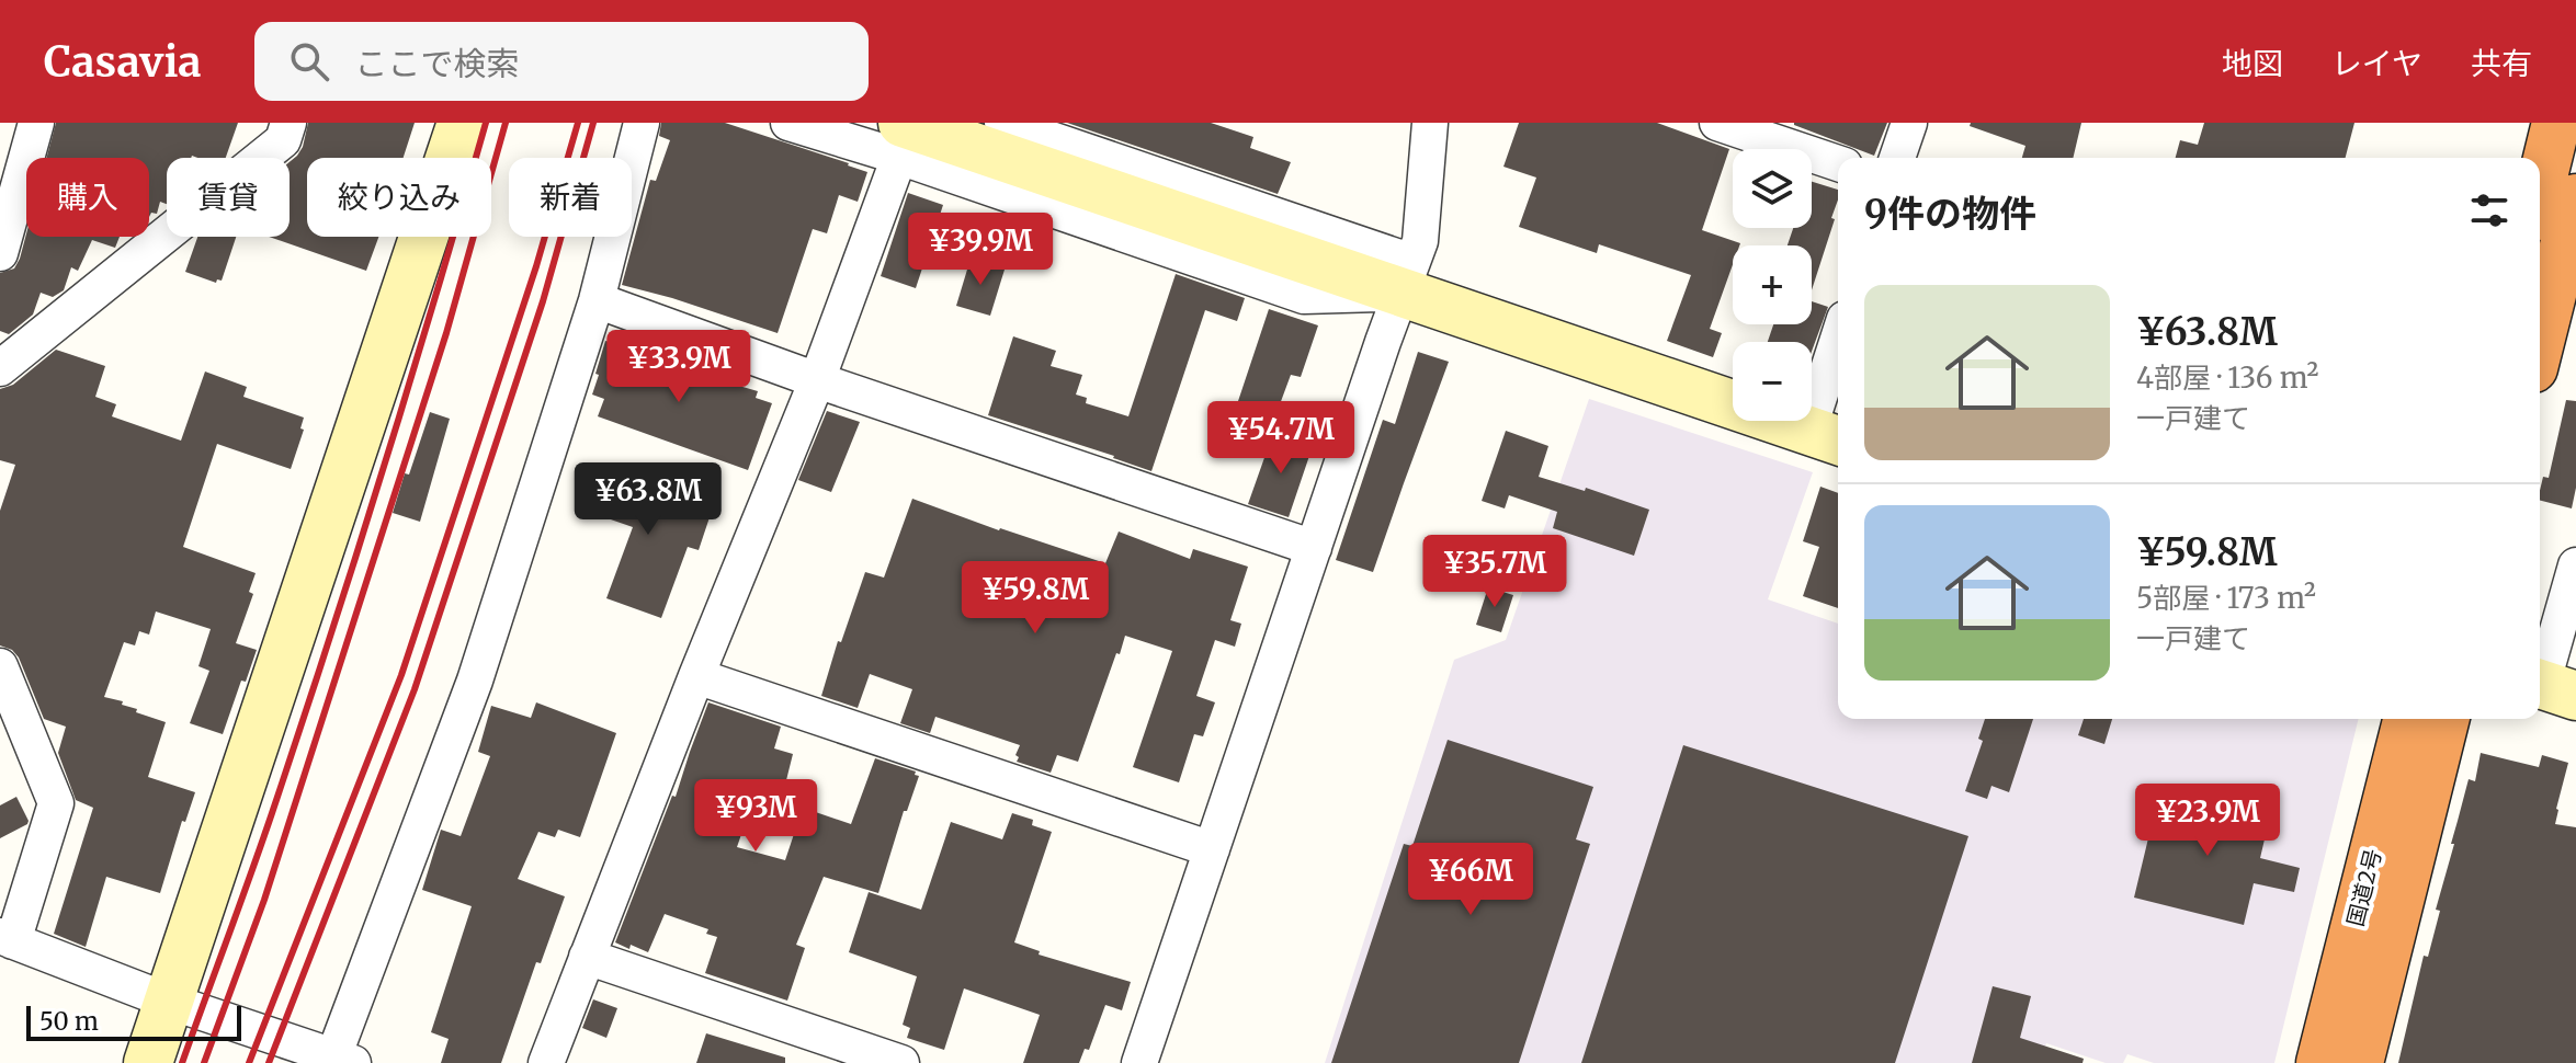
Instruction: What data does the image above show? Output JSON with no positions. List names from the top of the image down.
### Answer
{
  "streets": {
    "highway": ["国道2号"]
  },
  "scale_bar": "50 m",
  "page": {
    "header": "Casavia",
    "search": "ここで検索",
    "nav": ["地図", "レイヤ", "共有"],
    "map_buttons": ["+", "−"],
    "chip": [
      "購入",
      "賃貸",
      "絞り込み",
      "新着"
    ],
    "heading": "9件の物件",
    "price": [
      "¥39.9M",
      "¥33.9M",
      "¥54.7M",
      "¥63.8M",
      "¥35.7M",
      "¥59.8M",
      "¥93M",
      "¥23.9M",
      "¥66M"
    ],
    "list": [
      {
        "name": "¥63.8M",
        "note": "4部屋 · 136 m² · 一戸建て"
      },
      {
        "name": "¥59.8M",
        "note": "5部屋 · 173 m² · 一戸建て"
      }
    ],
    "scale": "50 m"
  }
}
